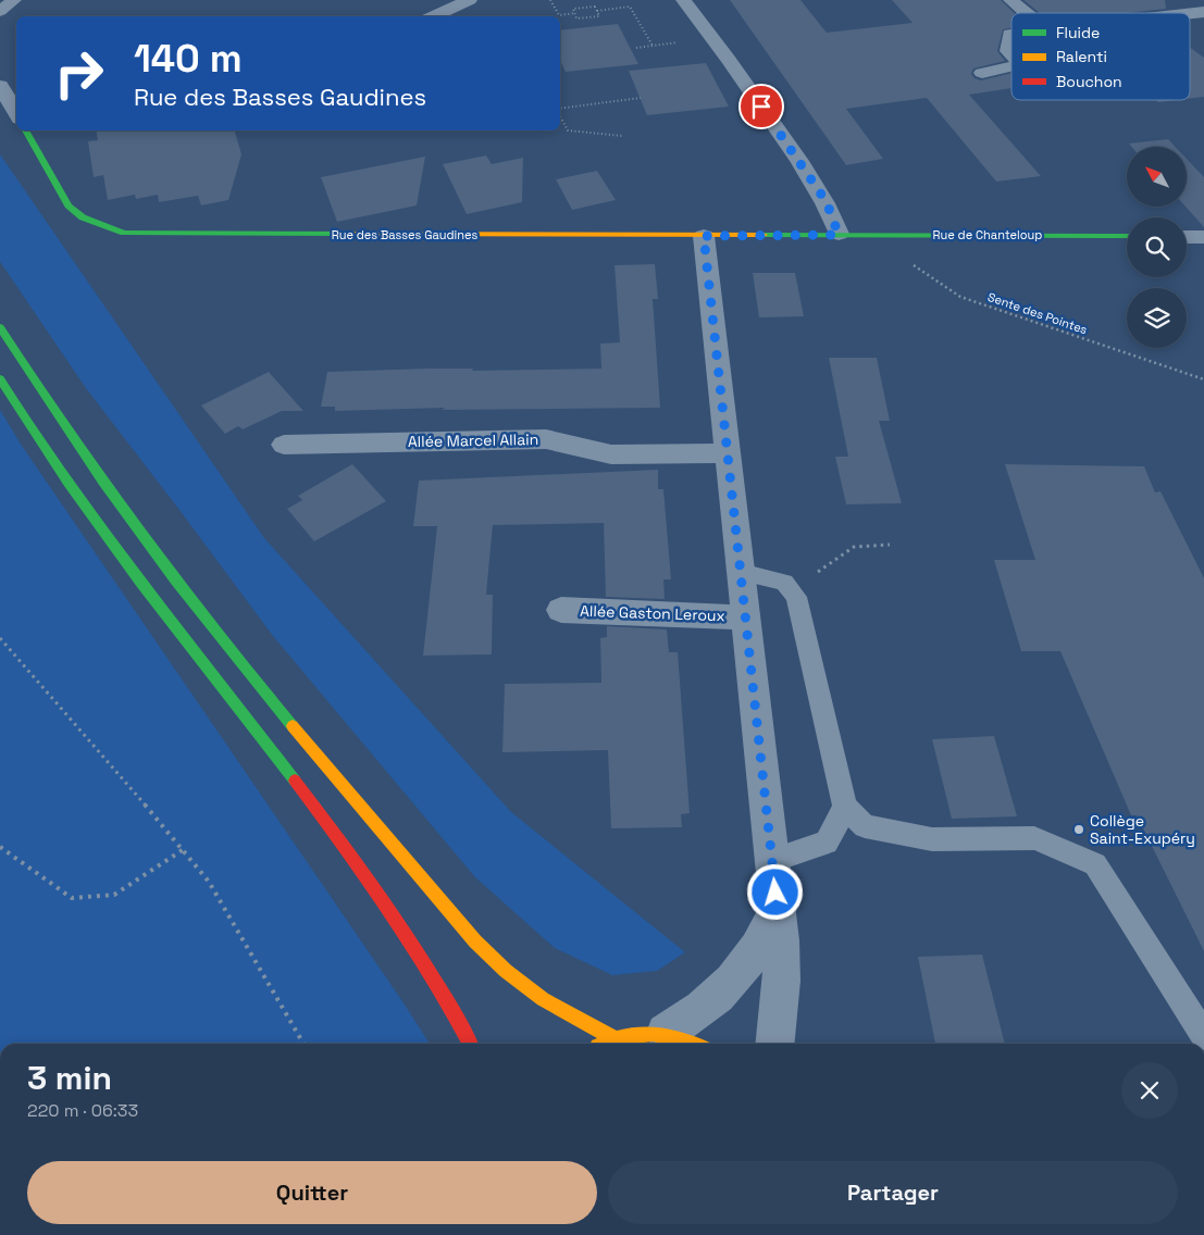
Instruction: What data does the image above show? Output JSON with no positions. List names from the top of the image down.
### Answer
{
  "streets": {
    "main road": ["Rue des Basses Gaudines", "Rue de Chanteloup"],
    "street": ["Allée Marcel Allain", "Allée Gaston Leroux"],
    "path": ["Sente des Pointes"]
  },
  "crossings": [
    ["Rue des Basses Gaudines", "Rue de Chanteloup"],
    ["Rue de Chanteloup", "Sente des Pointes"]
  ],
  "places": ["Collège Saint-Exupéry"],
  "legend": ["Fluide", "Ralenti", "Bouchon"],
  "north": "top left",
  "page": {
    "turn": ["140 m", "Rue des Basses Gaudines"],
    "heading": ["3 min", "220 m · 06:33"],
    "buttons": ["Quitter", "Partager"]
  }
}
